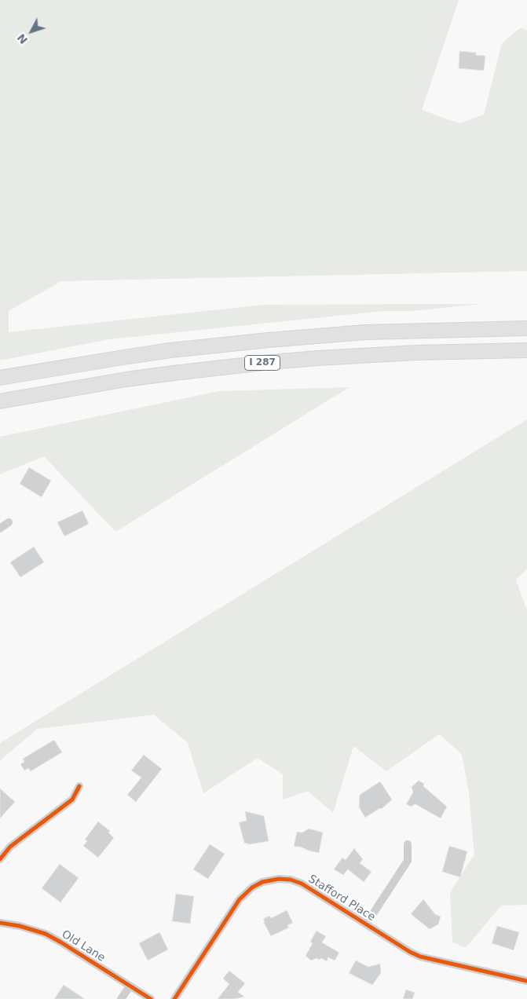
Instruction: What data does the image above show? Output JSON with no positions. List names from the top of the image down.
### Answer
{
  "streets": {
    "highway": ["I 287"],
    "street": ["Stafford Place", "Old Lane"]
  },
  "north": "bottom left"
}
